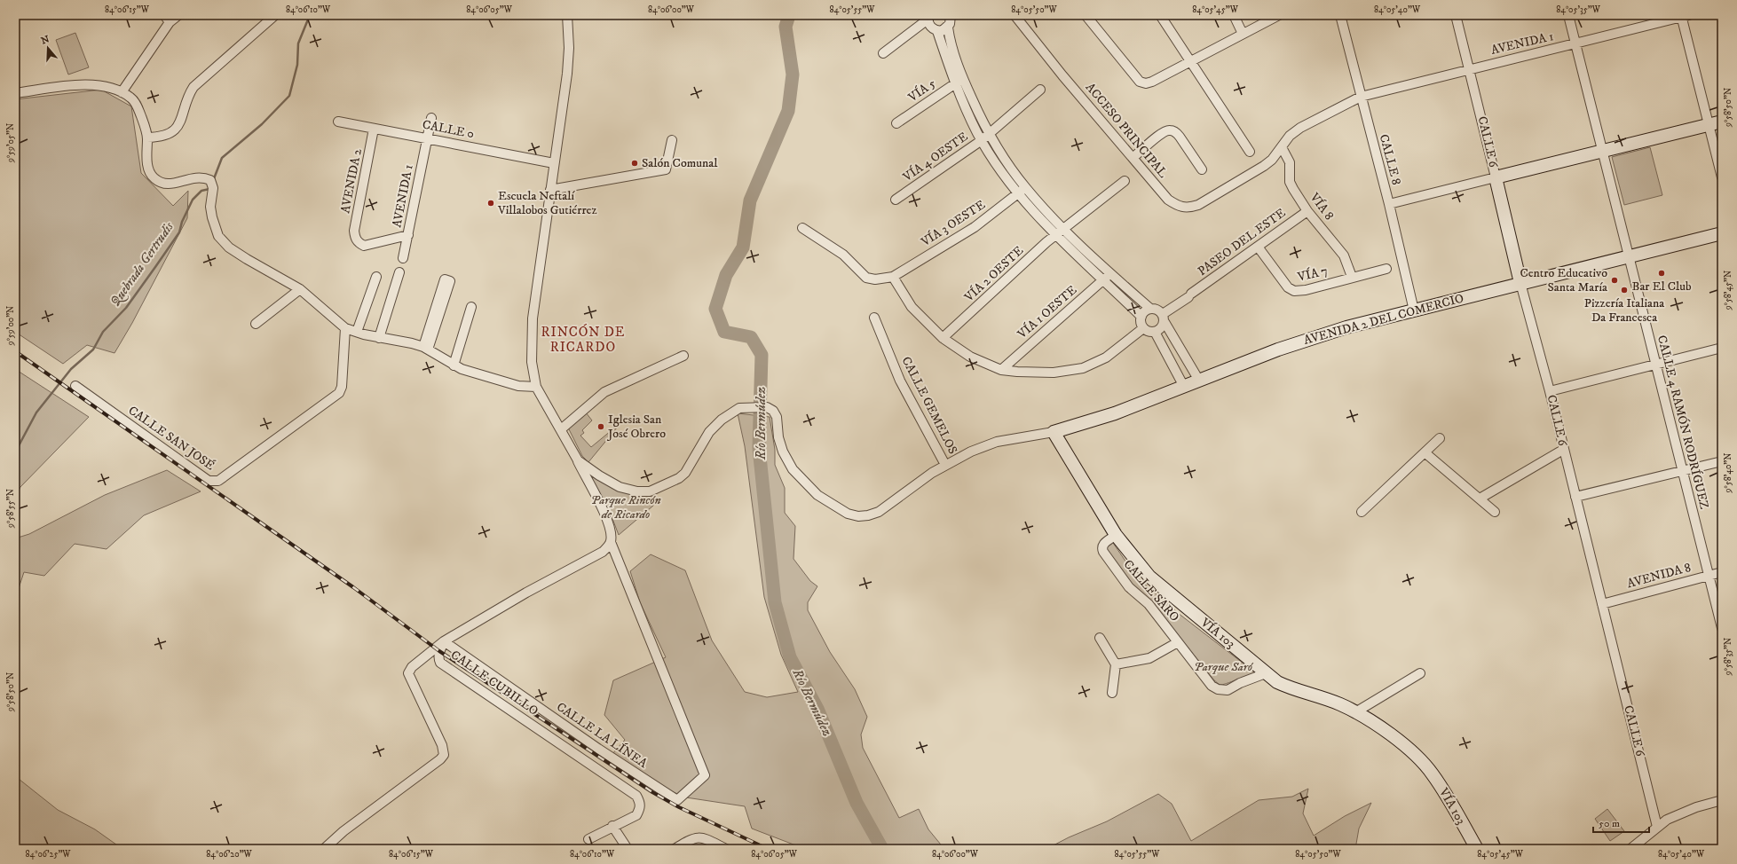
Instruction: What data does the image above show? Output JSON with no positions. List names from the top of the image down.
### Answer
{
  "streets": {
    "main road": ["CALLE 6", "AVENIDA 2 DEL COMERCIO", "VÍA 103"],
    "street": [
      "AVENIDA 1",
      "VÍA 5",
      "CALLE 0",
      "ACCESO PRINCIPAL",
      "VÍA 4 OESTE",
      "CALLE 8",
      "AVENIDA 2",
      "VÍA 8",
      "VÍA 3 OESTE",
      "PASEO DEL ESTE",
      "VÍA 2 OESTE",
      "VÍA 7",
      "VÍA 1 OESTE",
      "CALLE GEMELOS",
      "CALLE 4 RAMÓN RODRÍGUEZ",
      "CALLE SAN JOSÉ",
      "AVENIDA 8",
      "CALLE SARO",
      "CALLE CUBILLO",
      "CALLE LA LÍNEA"
    ]
  },
  "crossings": [
    ["AVENIDA 1", "CALLE 0"],
    ["AVENIDA 1", "ACCESO PRINCIPAL"],
    ["AVENIDA 1", "CALLE 6"],
    ["AVENIDA 1", "CALLE 8"],
    ["AVENIDA 1", "AVENIDA 2"],
    ["AVENIDA 1", "VÍA 8"],
    ["AVENIDA 1", "CALLE 4 RAMÓN RODRÍGUEZ"],
    ["CALLE 0", "AVENIDA 2"],
    ["ACCESO PRINCIPAL", "VÍA 8"],
    ["CALLE 6", "AVENIDA 2 DEL COMERCIO"],
    ["CALLE 6", "AVENIDA 8"],
    ["CALLE 8", "AVENIDA 2 DEL COMERCIO"],
    ["VÍA 8", "PASEO DEL ESTE"],
    ["VÍA 8", "VÍA 7"],
    ["PASEO DEL ESTE", "VÍA 7"],
    ["AVENIDA 2 DEL COMERCIO", "CALLE 4 RAMÓN RODRÍGUEZ"],
    ["AVENIDA 2 DEL COMERCIO", "VÍA 103"],
    ["CALLE 4 RAMÓN RODRÍGUEZ", "AVENIDA 8"],
    ["CALLE SARO", "VÍA 103"],
    ["CALLE CUBILLO", "CALLE LA LÍNEA"]
  ],
  "districts": ["RINCÓN DE RICARDO"],
  "water": ["Quebrada Gertrudis", "Río Bermúdez"],
  "parks": ["Parque Rincón de Ricardo", "Parque Saró"],
  "places": [
    "Salón Comunal",
    "Escuela Neftalí Villalobos Gutiérrez",
    "Bar El Club",
    "Centro Educativo Santa María",
    "Pizzería Italiana Da Francesca",
    "Iglesia San José Obrero"
  ],
  "scale_bar": "50 m",
  "north": "top",
  "coordinates": [
    "84°06'15\"W",
    "84°06'10\"W",
    "84°06'05\"W",
    "84°06'00\"W",
    "84°05'55\"W",
    "84°05'50\"W",
    "84°05'45\"W",
    "84°05'40\"W",
    "84°05'35\"W",
    "9°58'50\"N",
    "9°59'05\"N",
    "9°58'45\"N",
    "9°59'00\"N",
    "9°58'40\"N",
    "9°58'55\"N",
    "9°58'35\"N",
    "84°06'25\"W",
    "84°06'20\"W"
  ]
}
